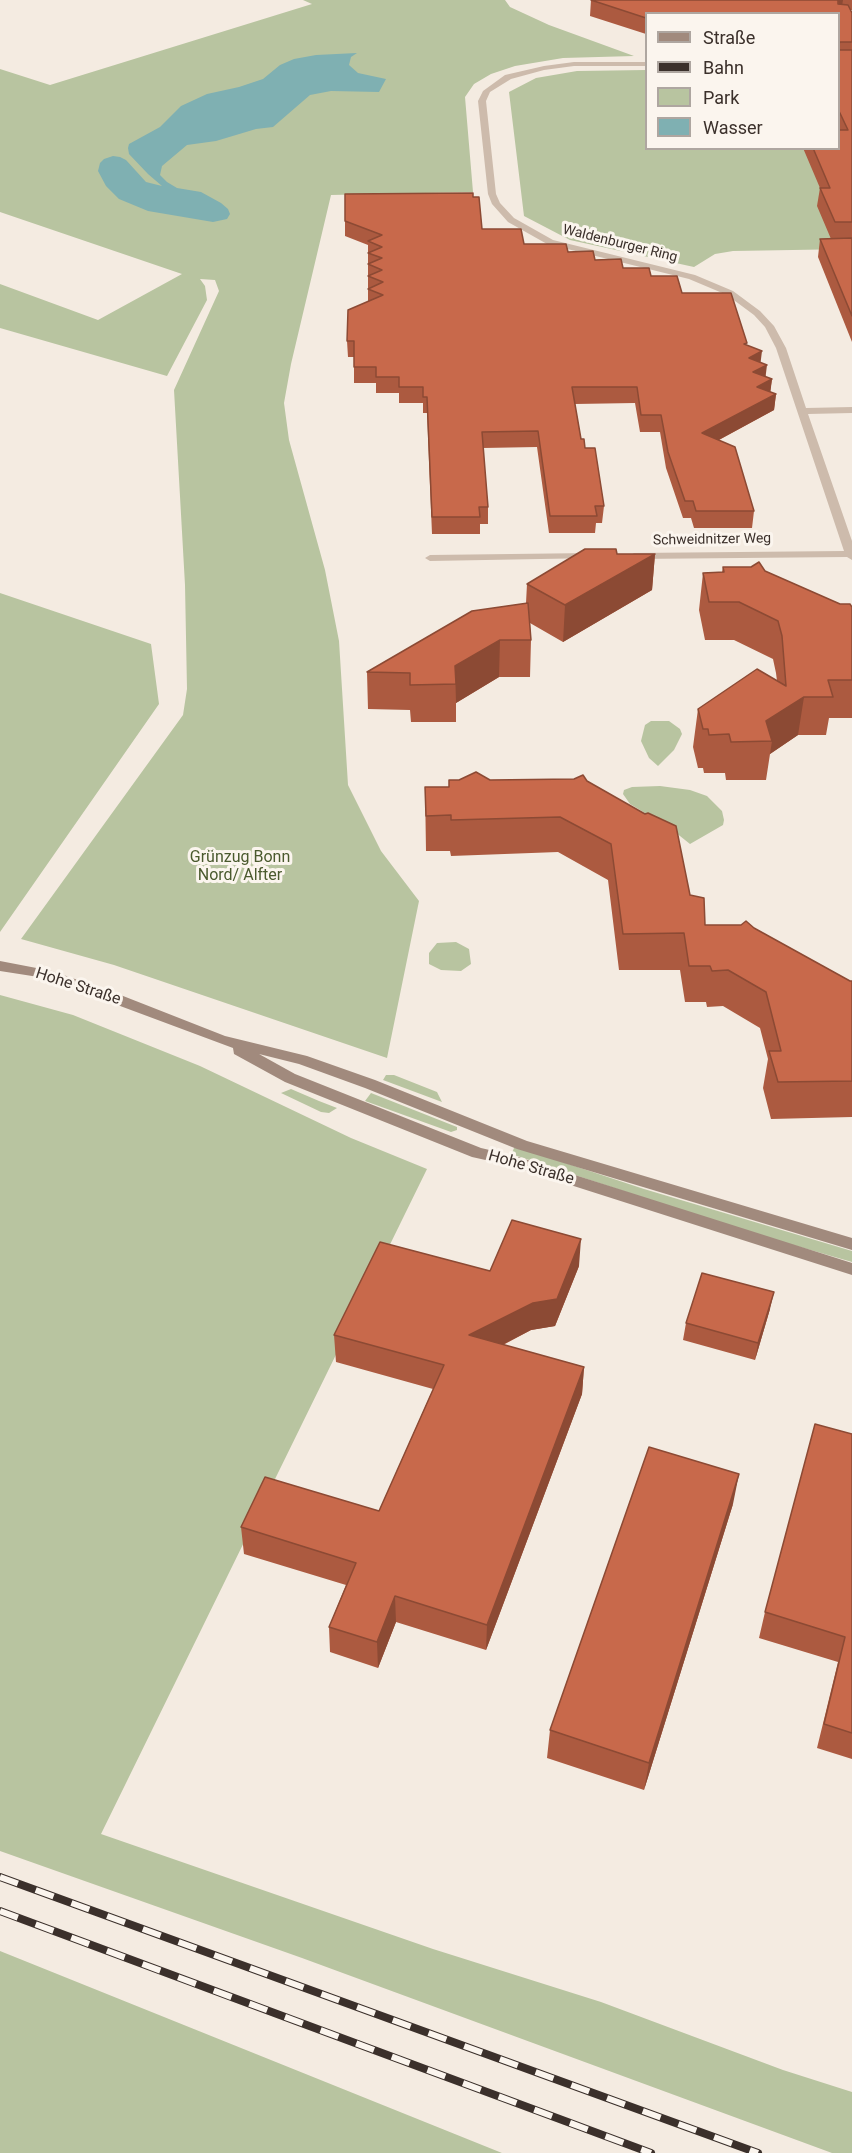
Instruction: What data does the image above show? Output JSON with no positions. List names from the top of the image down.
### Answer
{
  "streets": {
    "street": ["Waldenburger Ring", "Schweidnitzer Weg", "Hohe Straße"]
  },
  "crossings": [
    ["Waldenburger Ring", "Schweidnitzer Weg"]
  ],
  "parks": ["Grünzug Bonn Nord/ Alfter"],
  "legend": [
    "Straße",
    "Bahn",
    "Park",
    "Wasser"
  ]
}
